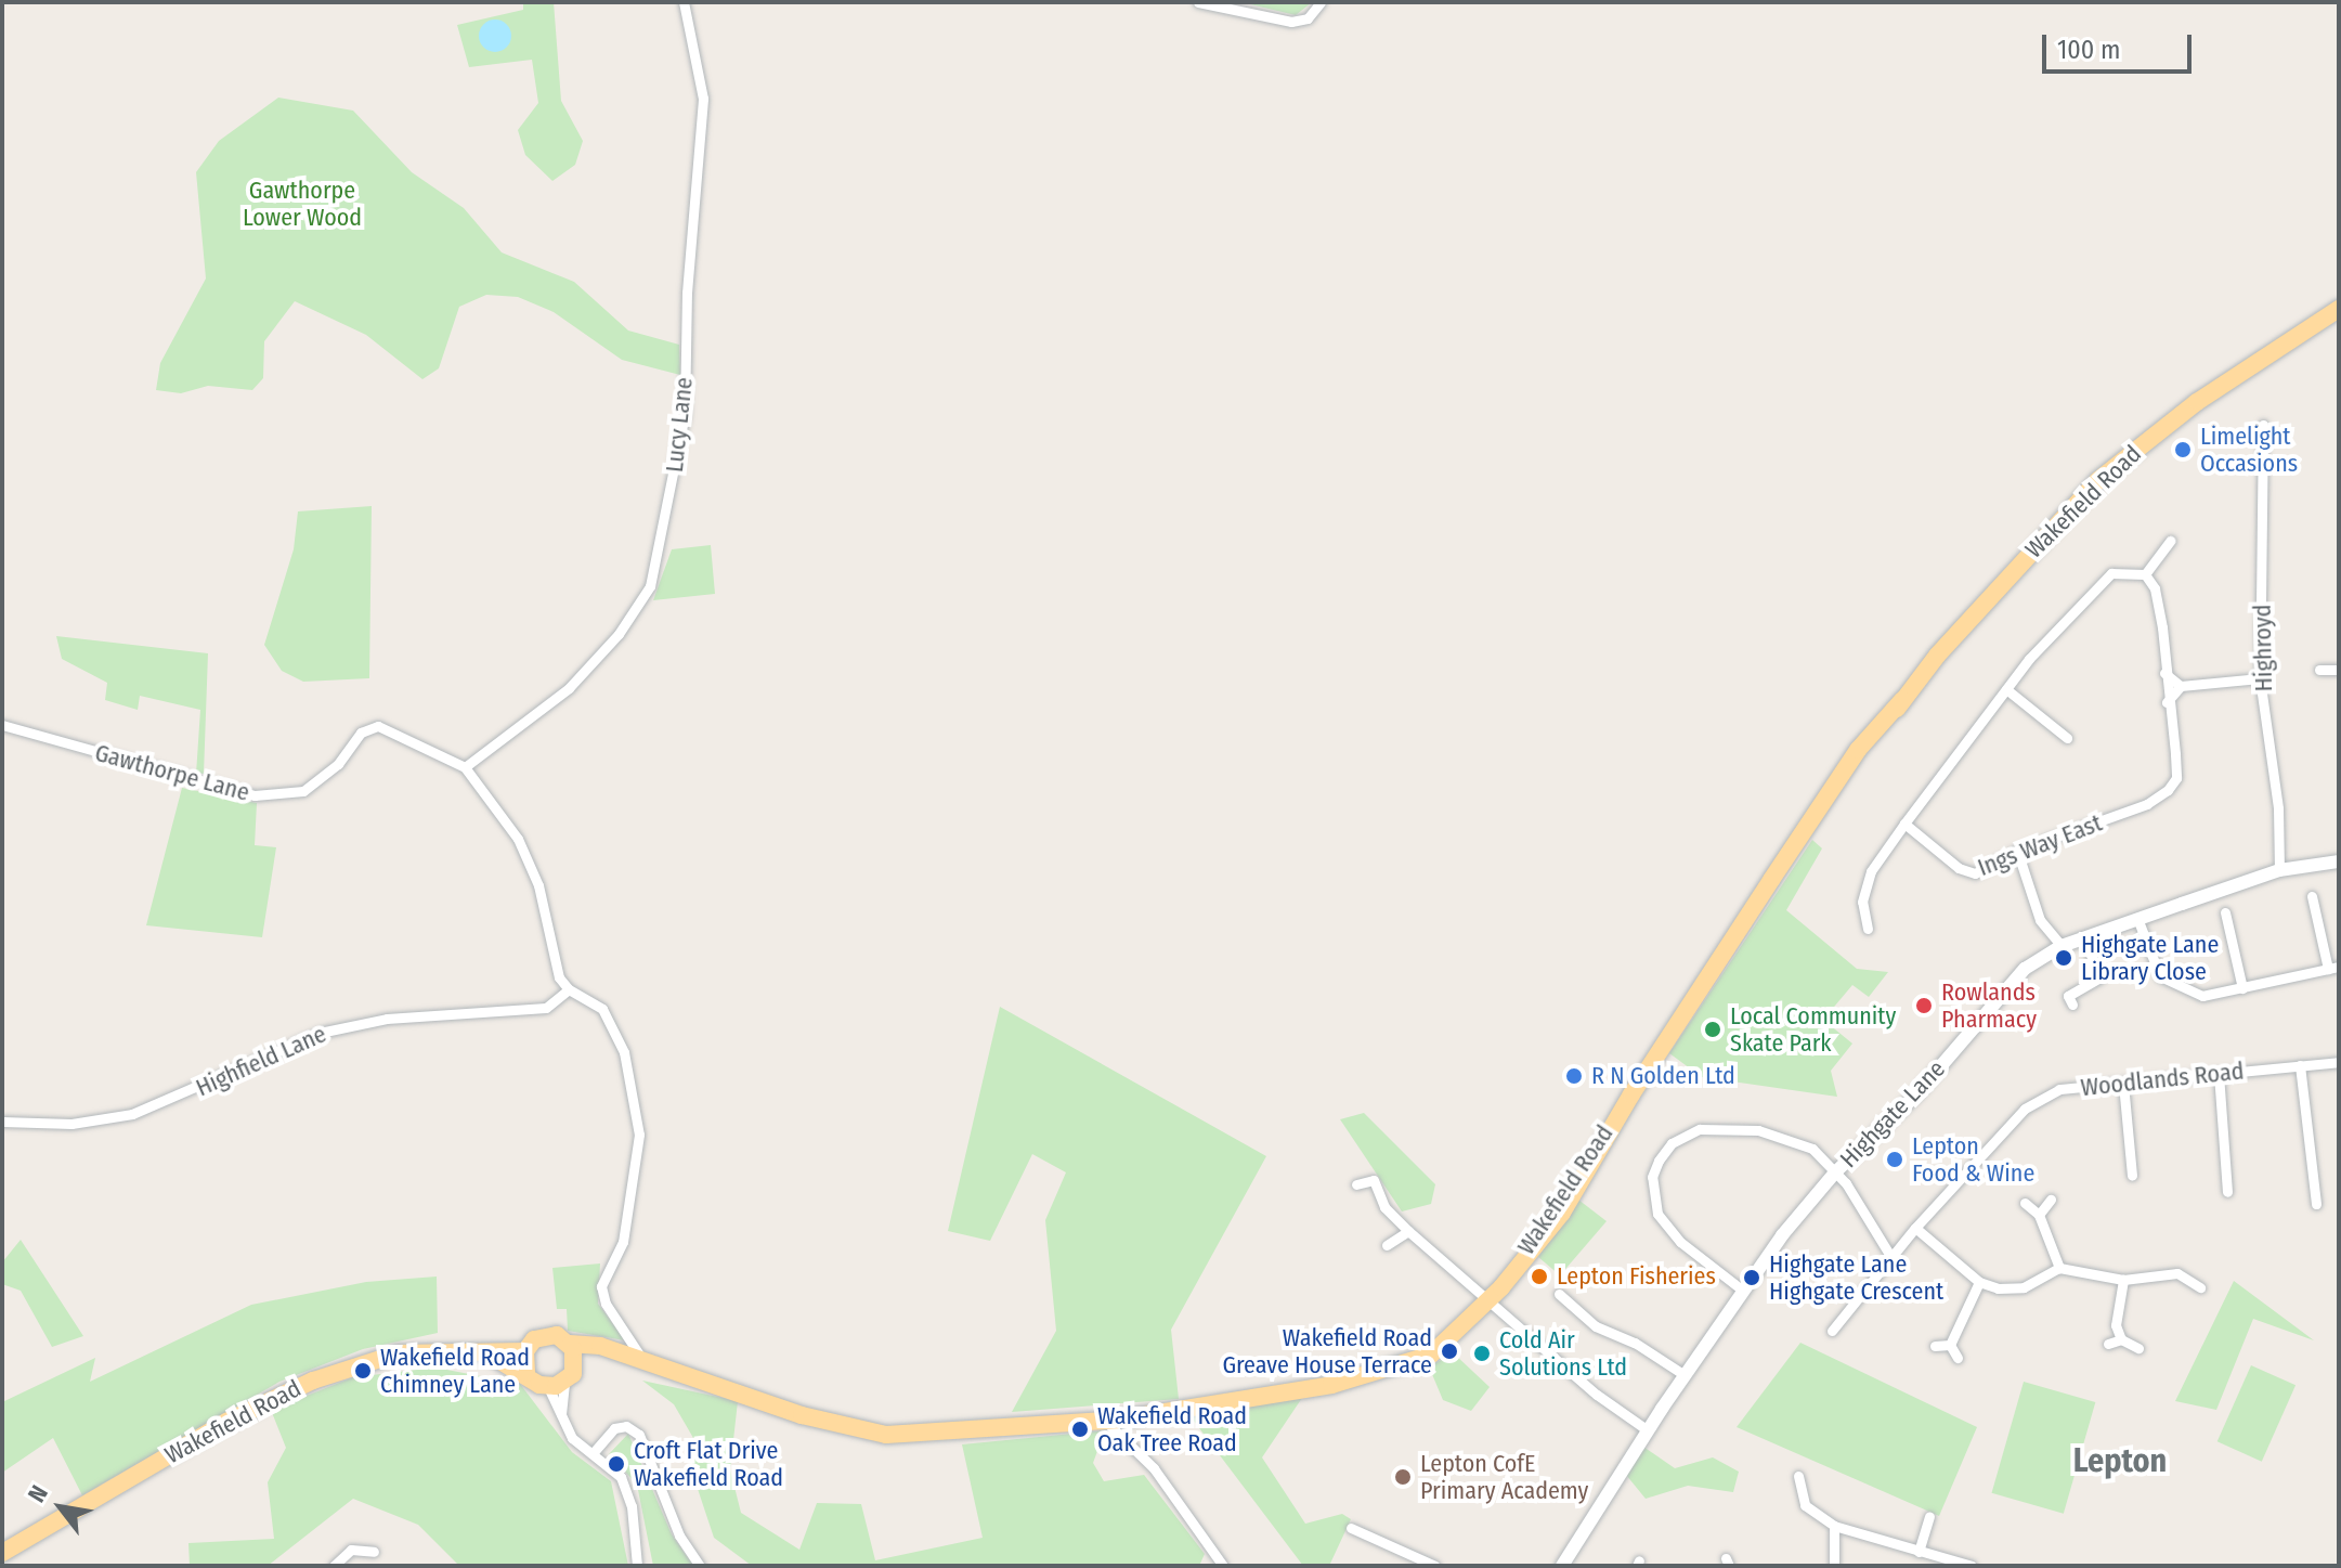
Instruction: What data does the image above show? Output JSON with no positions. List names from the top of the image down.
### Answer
{
  "streets": {
    "highway": ["Wakefield Road"],
    "street": [
      "Lucy Lane",
      "Highroyd",
      "Gawthorpe Lane",
      "Ings Way East",
      "Highfield Lane",
      "Woodlands Road",
      "Highgate Lane"
    ]
  },
  "crossings": [
    ["Lucy Lane", "Gawthorpe Lane"],
    ["Highroyd", "Highgate Lane"]
  ],
  "districts": ["Lepton"],
  "parks": ["Gawthorpe Lower Wood"],
  "places": [
    "Limelight Occasions",
    "Highgate Lane Library Close",
    "Rowlands Pharmacy",
    "Local Community Skate Park",
    "R N Golden Ltd",
    "Lepton Food & Wine",
    "Lepton Fisheries",
    "Highgate Lane Highgate Crescent",
    "Wakefield Road Greave House Terrace",
    "Cold Air Solutions Ltd",
    "Wakefield Road Chimney Lane",
    "Wakefield Road Oak Tree Road",
    "Croft Flat Drive Wakefield Road",
    "Lepton CofE Primary Academy"
  ],
  "scale_bar": "100 m",
  "north": "top left"
}
